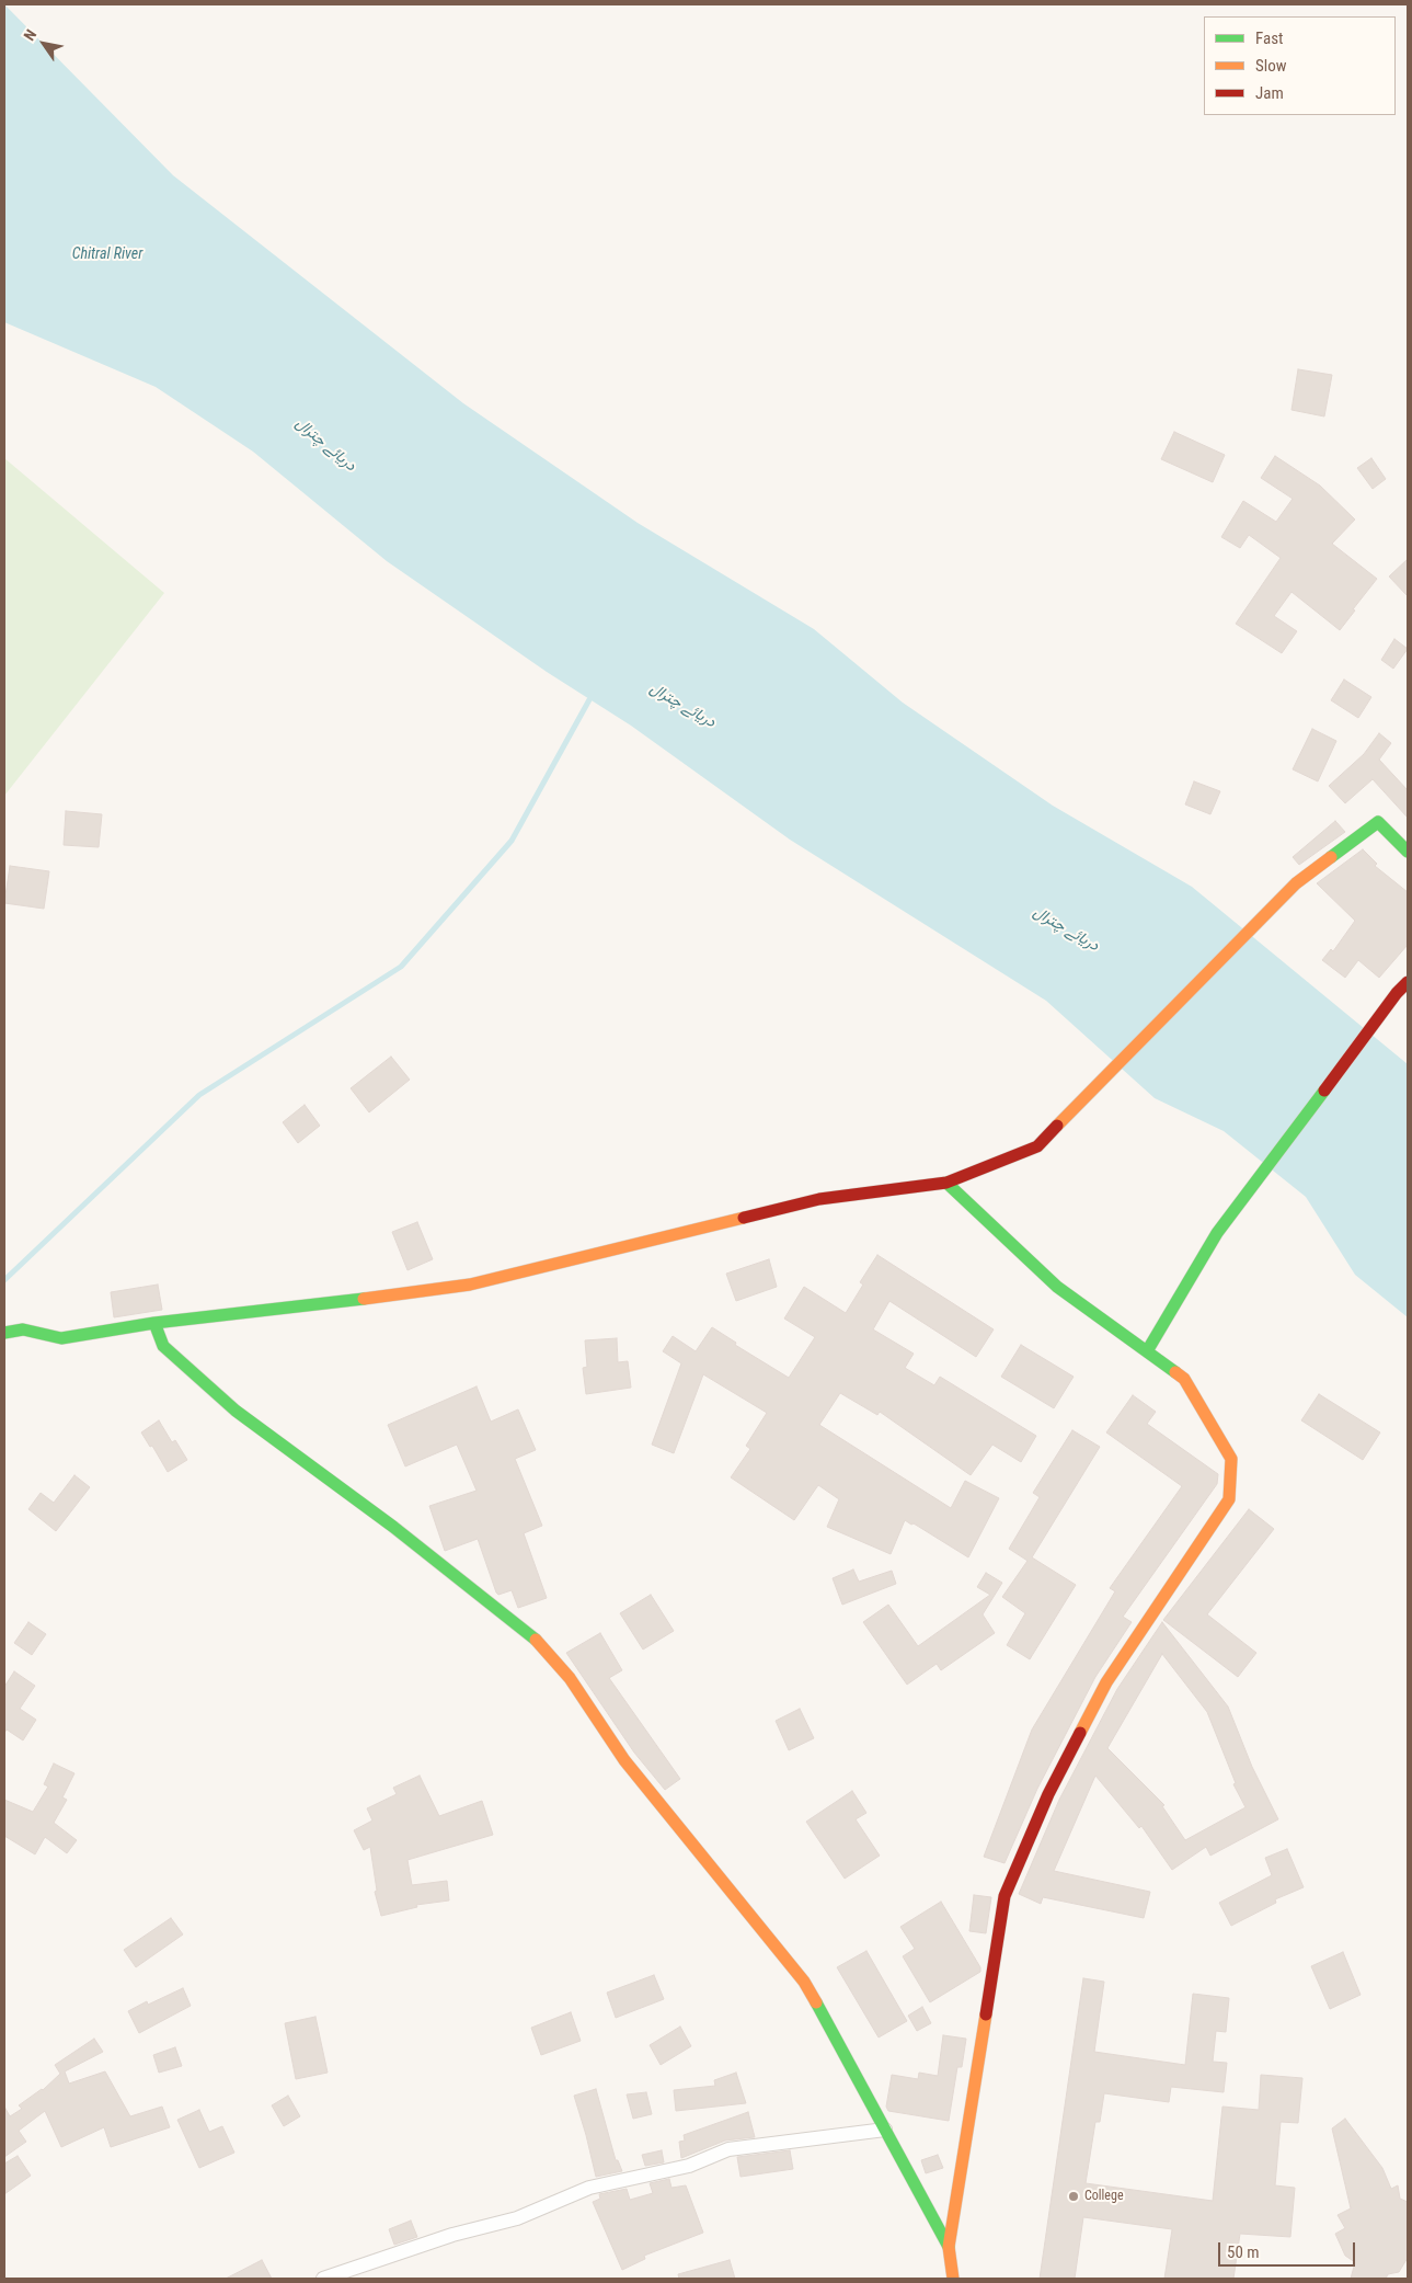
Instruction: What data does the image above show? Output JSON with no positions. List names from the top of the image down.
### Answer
{
  "water": ["Chitral River", "دریائے چترال"],
  "places": ["College"],
  "legend": ["Fast", "Slow", "Jam"],
  "scale_bar": "50 m",
  "north": "top left"
}
